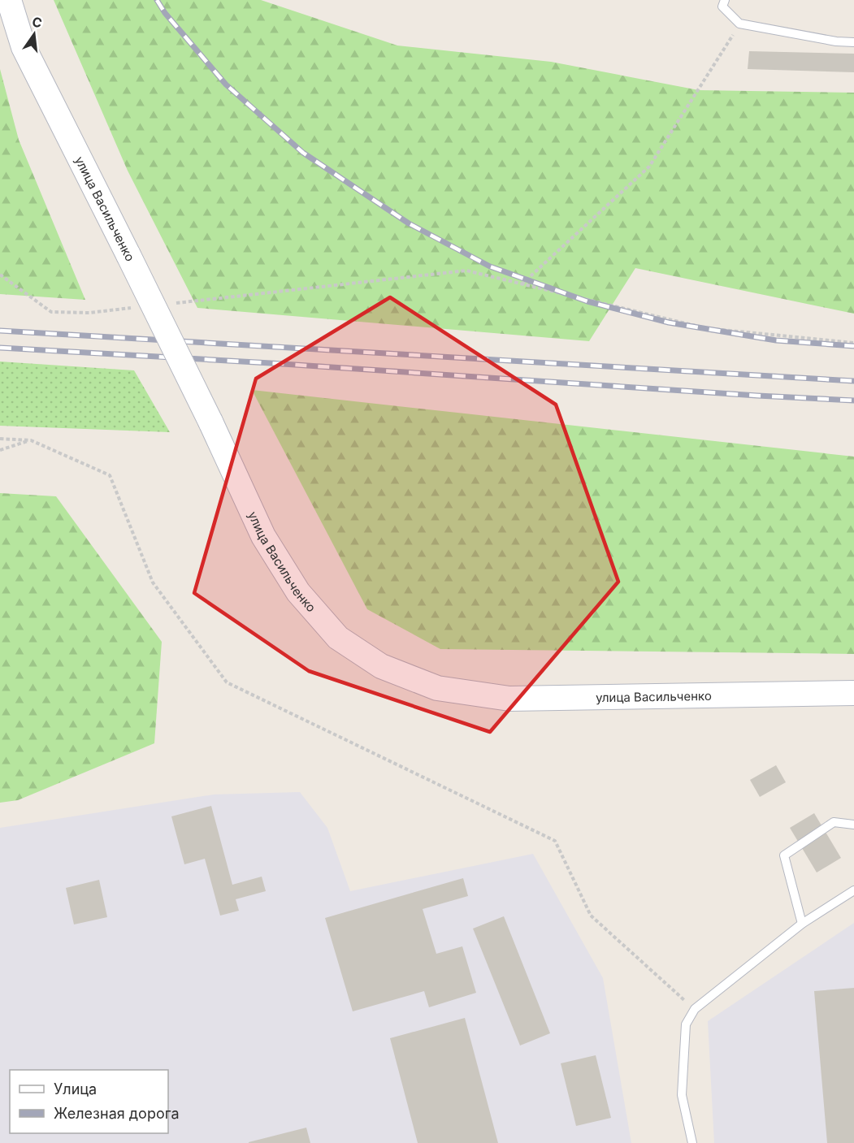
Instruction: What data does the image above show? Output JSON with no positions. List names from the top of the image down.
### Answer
{
  "streets": {
    "main road": ["улица Васильченко"]
  },
  "legend": ["Улица", "Железная дорога"],
  "north": "top"
}
